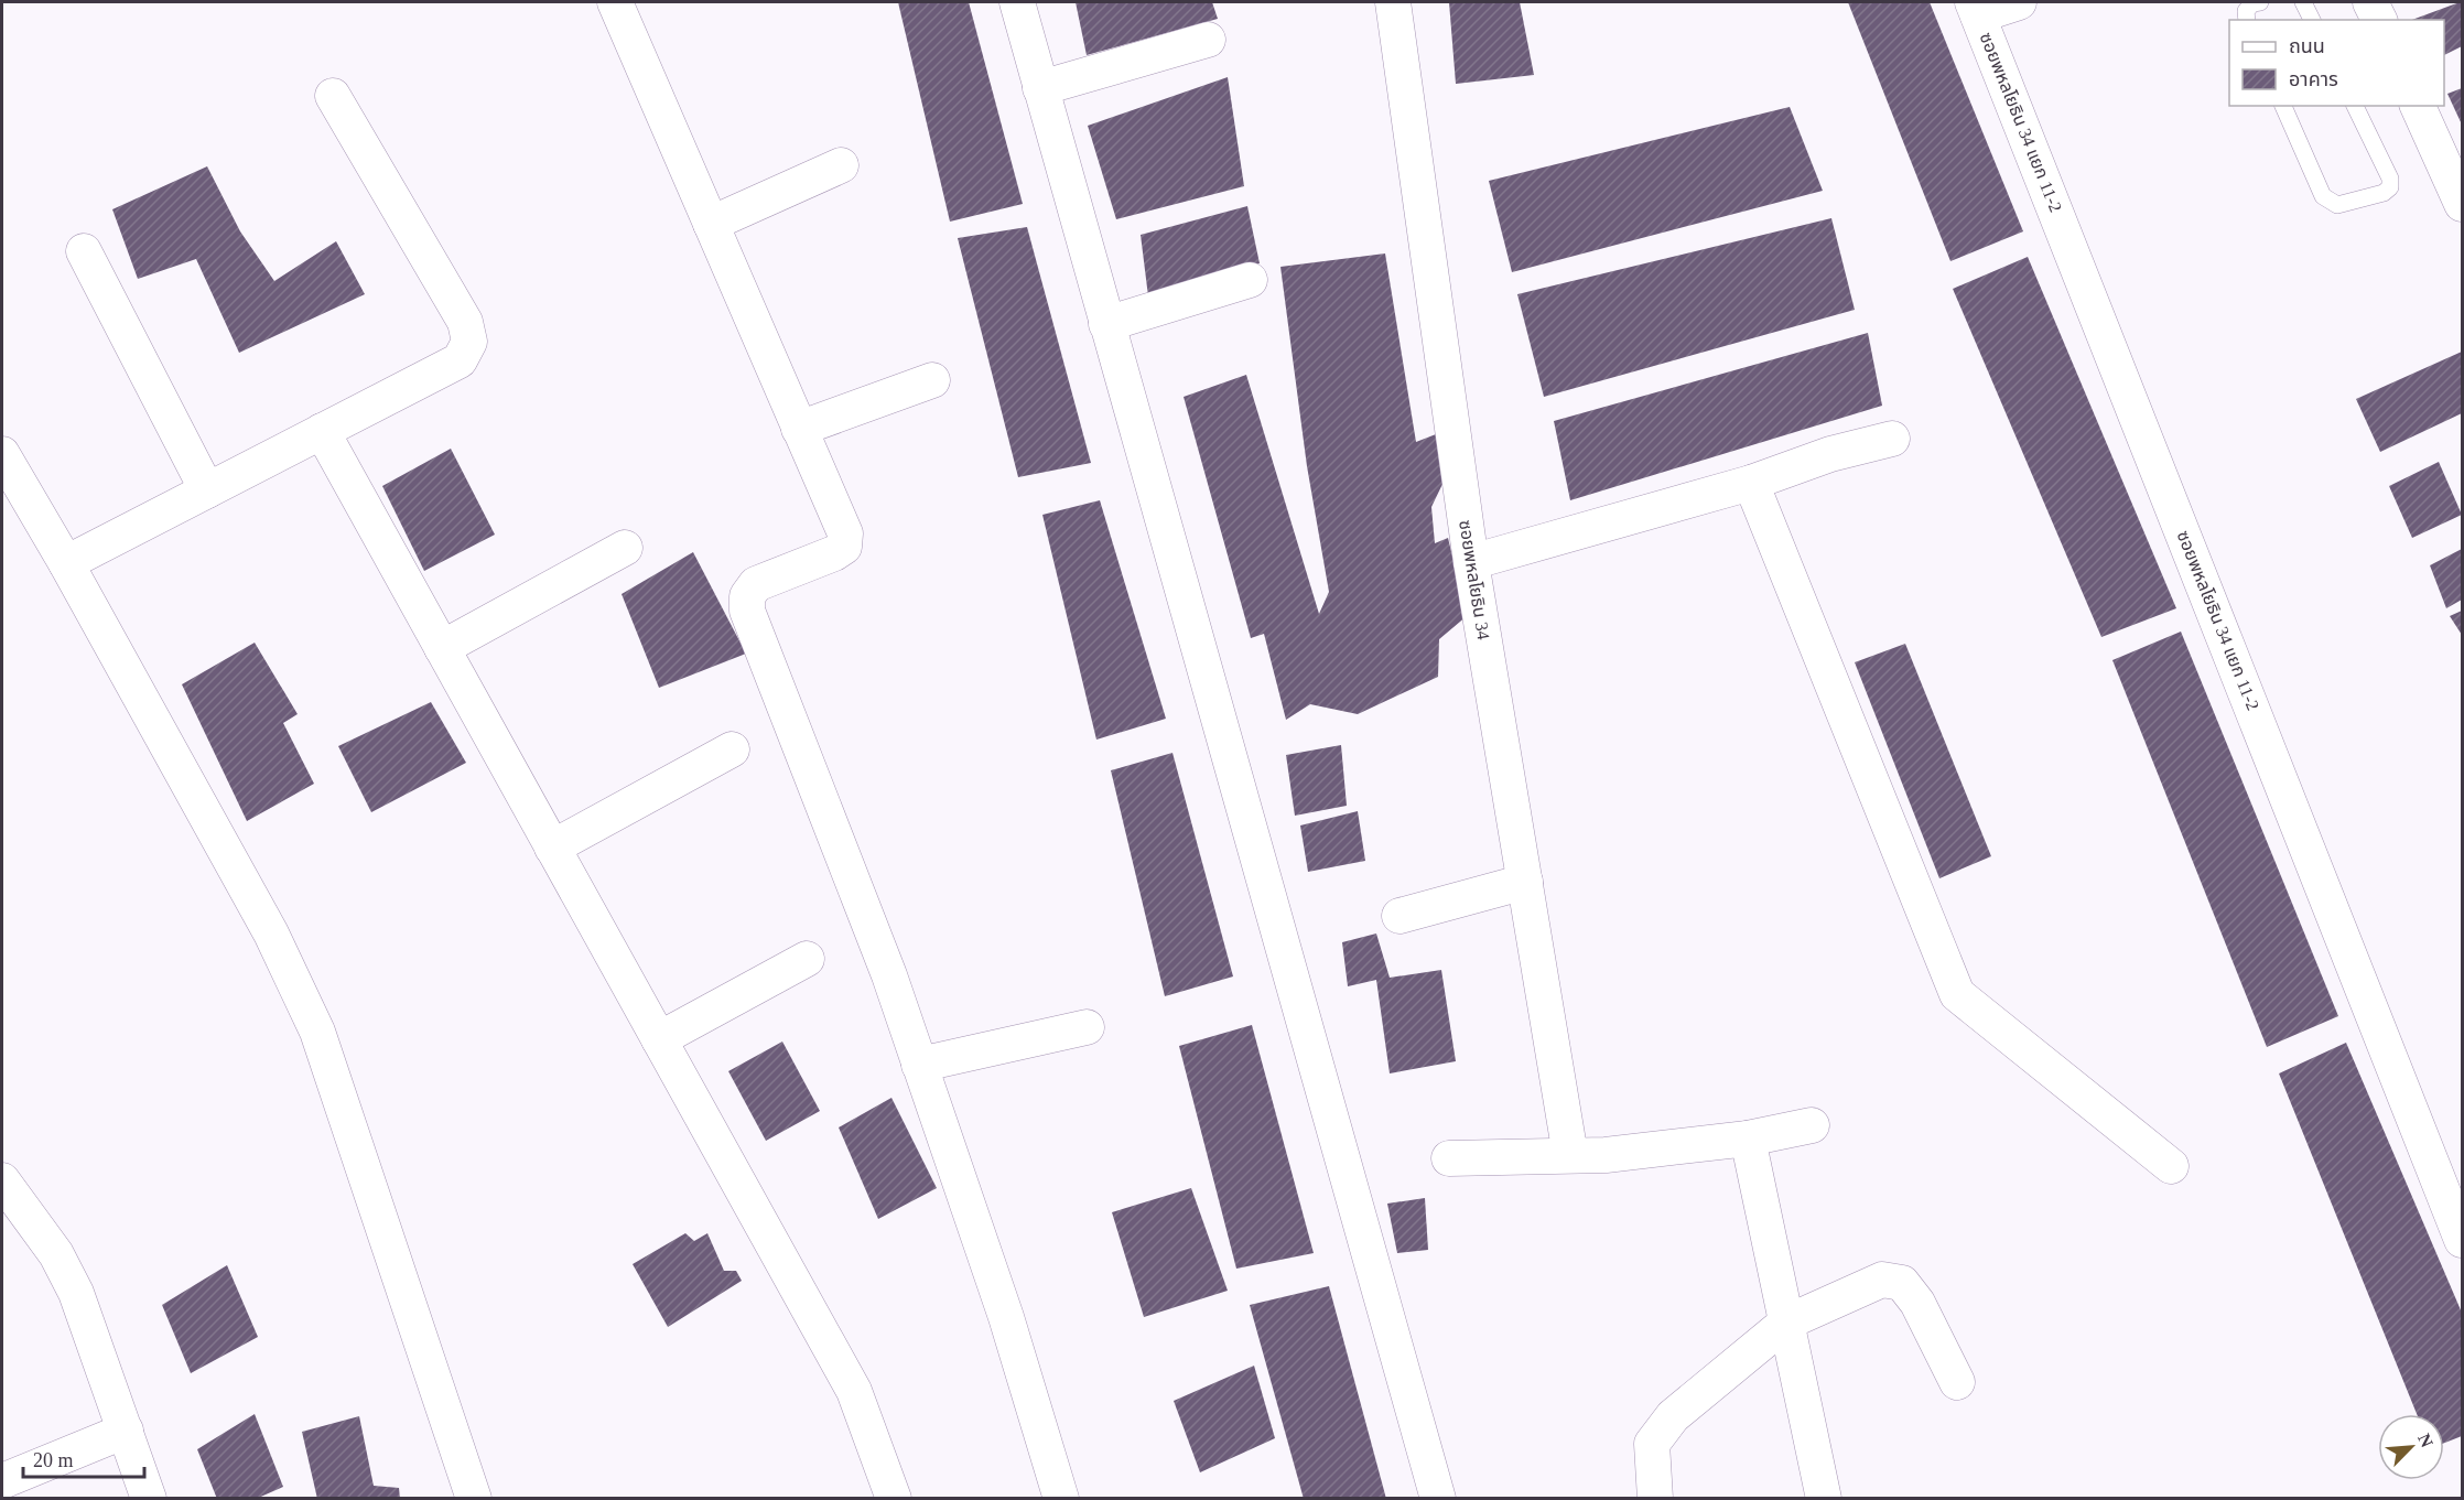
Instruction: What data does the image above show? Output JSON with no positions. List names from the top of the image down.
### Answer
{
  "streets": {
    "street": ["ซอยพหลโยธิน 34 แยก 11-2", "ซอยพหลโยธิน 34"]
  },
  "legend": ["ถนน", "อาคาร"],
  "scale_bar": "20 m",
  "north": "top right"
}
